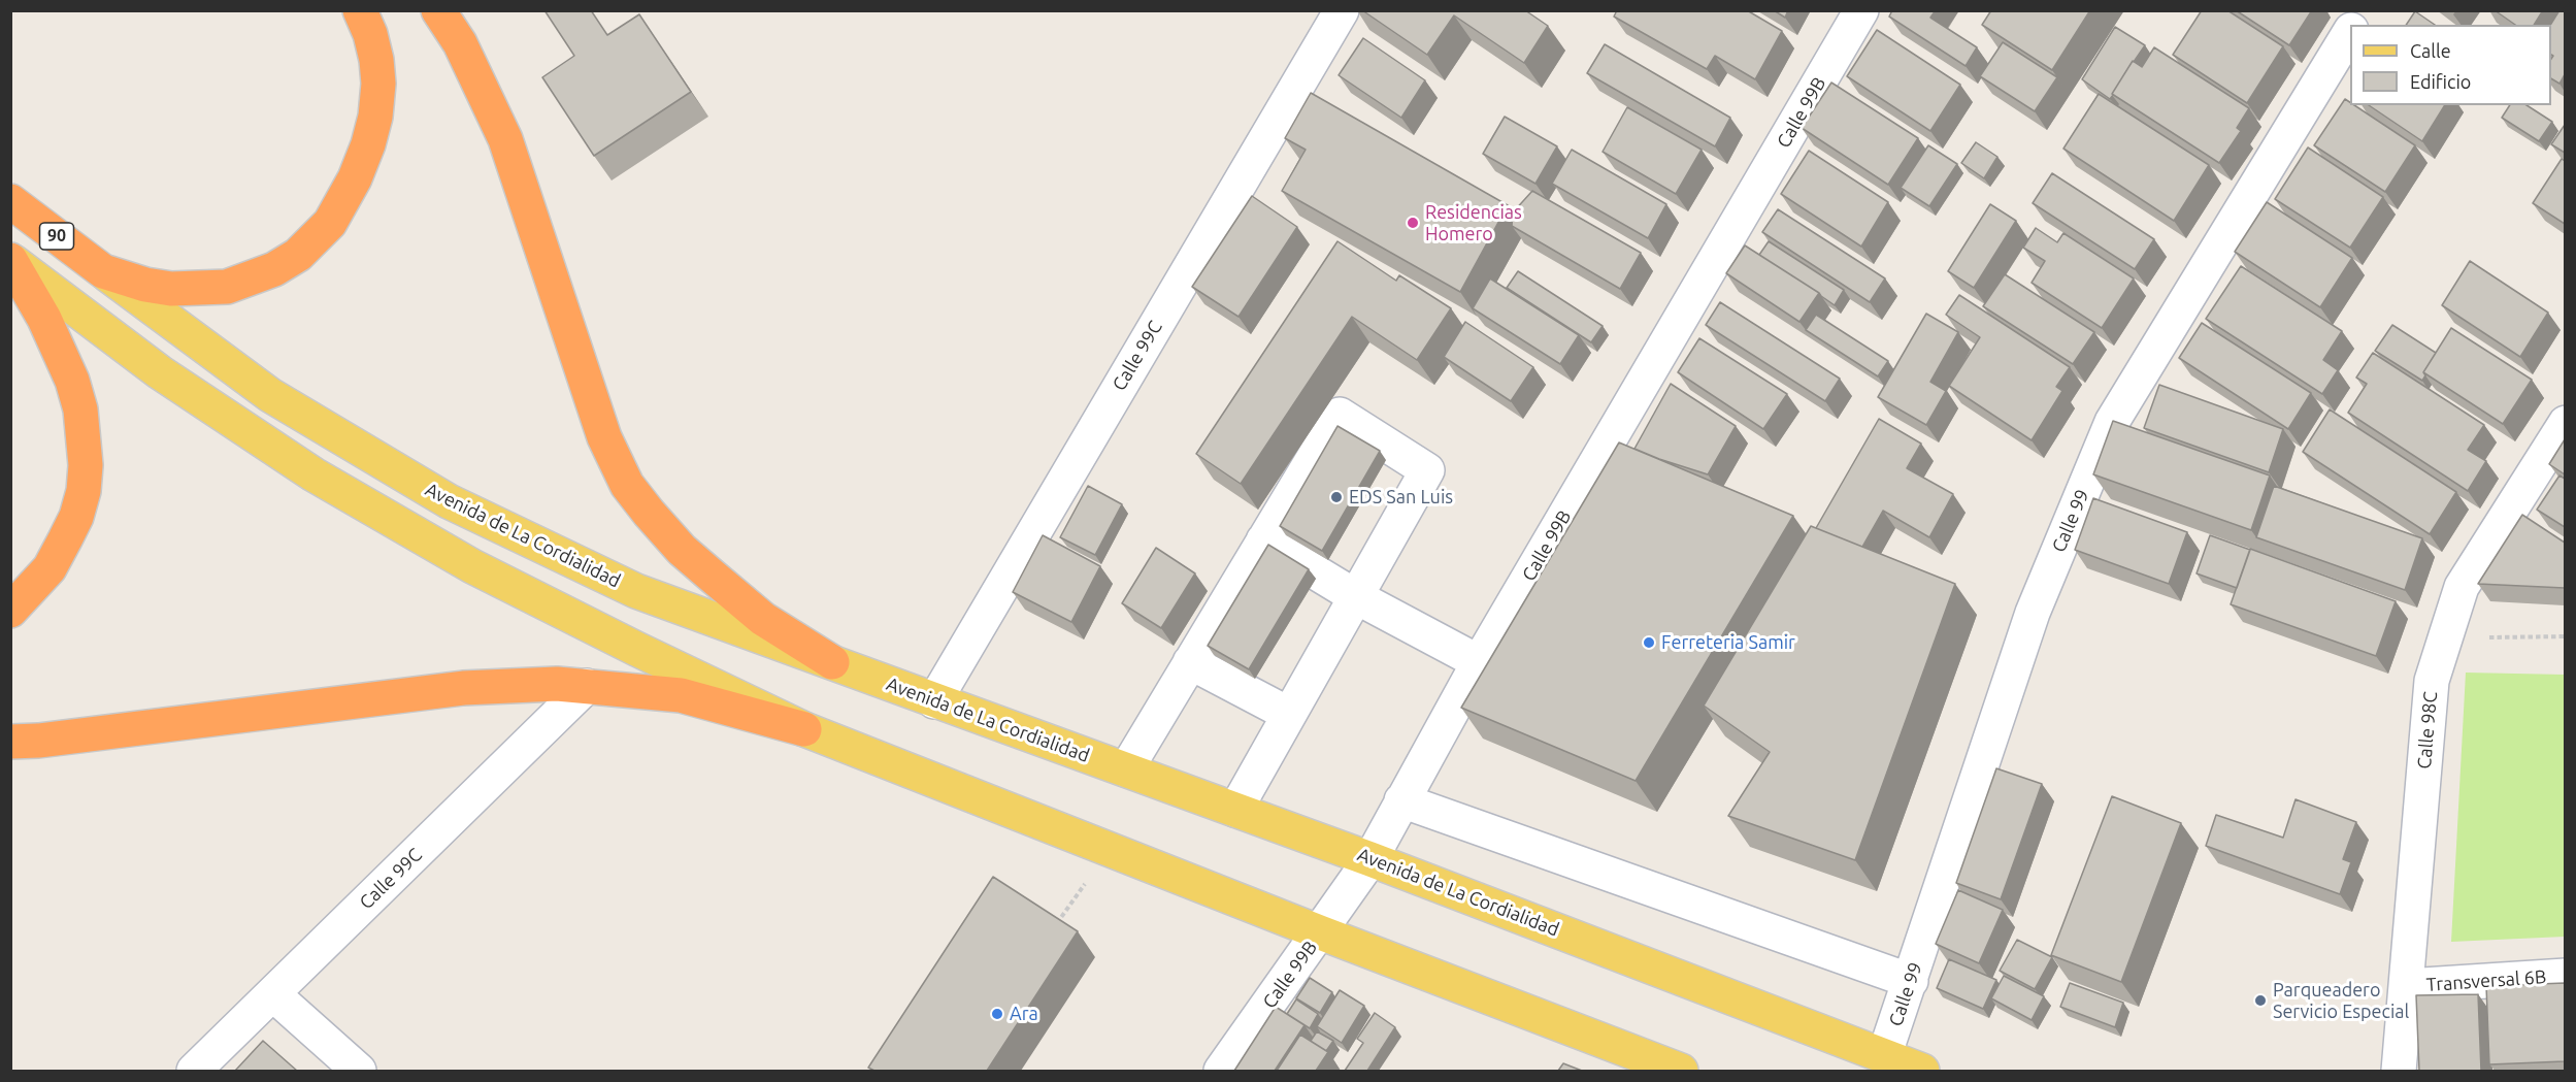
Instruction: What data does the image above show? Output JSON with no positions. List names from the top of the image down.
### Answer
{
  "streets": {
    "highway": ["90"],
    "main road": ["Avenida de La Cordialidad"],
    "street": [
      "Calle 99B",
      "Calle 99C",
      "Calle 99",
      "Calle 98C",
      "Transversal 6B"
    ]
  },
  "crossings": [
    ["Calle 99B", "Avenida de La Cordialidad"],
    ["90", "Avenida de La Cordialidad"],
    ["Calle 99C", "Avenida de La Cordialidad"],
    ["Calle 99", "Avenida de La Cordialidad"],
    ["Calle 98C", "Transversal 6B"]
  ],
  "places": [
    "Residencias Homero",
    "EDS San Luis",
    "Ferreteria Samir",
    "Parqueadero Servicio Especial",
    "Ara"
  ],
  "legend": ["Calle", "Edificio"]
}
